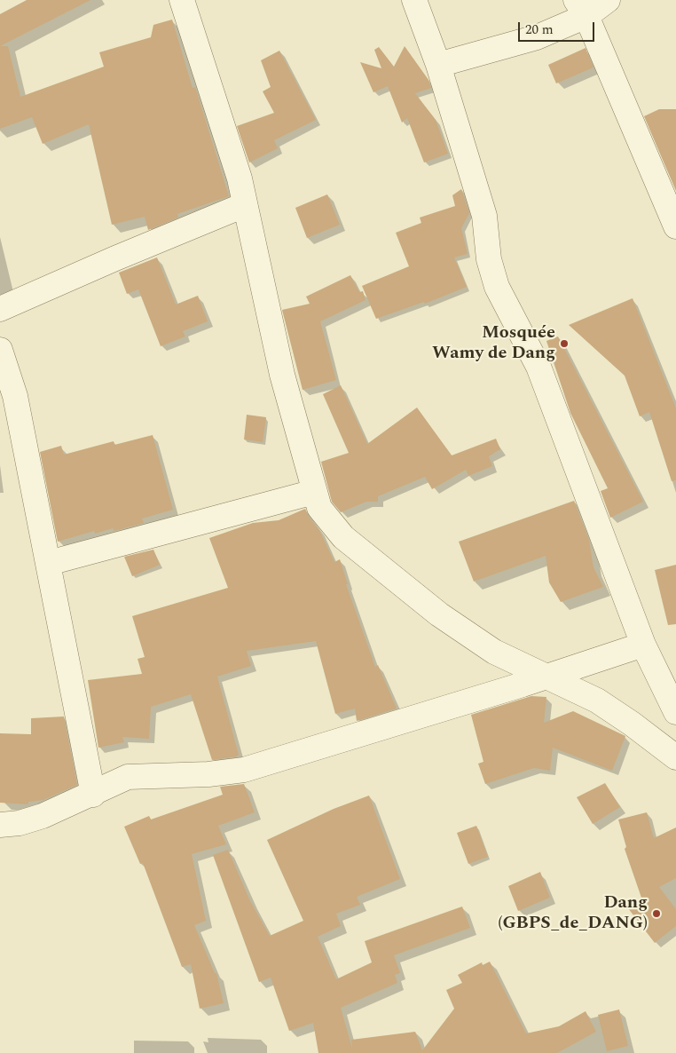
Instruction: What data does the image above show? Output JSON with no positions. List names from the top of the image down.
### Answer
{
  "places": ["Mosquée Wamy de Dang", "Dang (GBPS_de_DANG)"],
  "scale_bar": "20 m"
}
